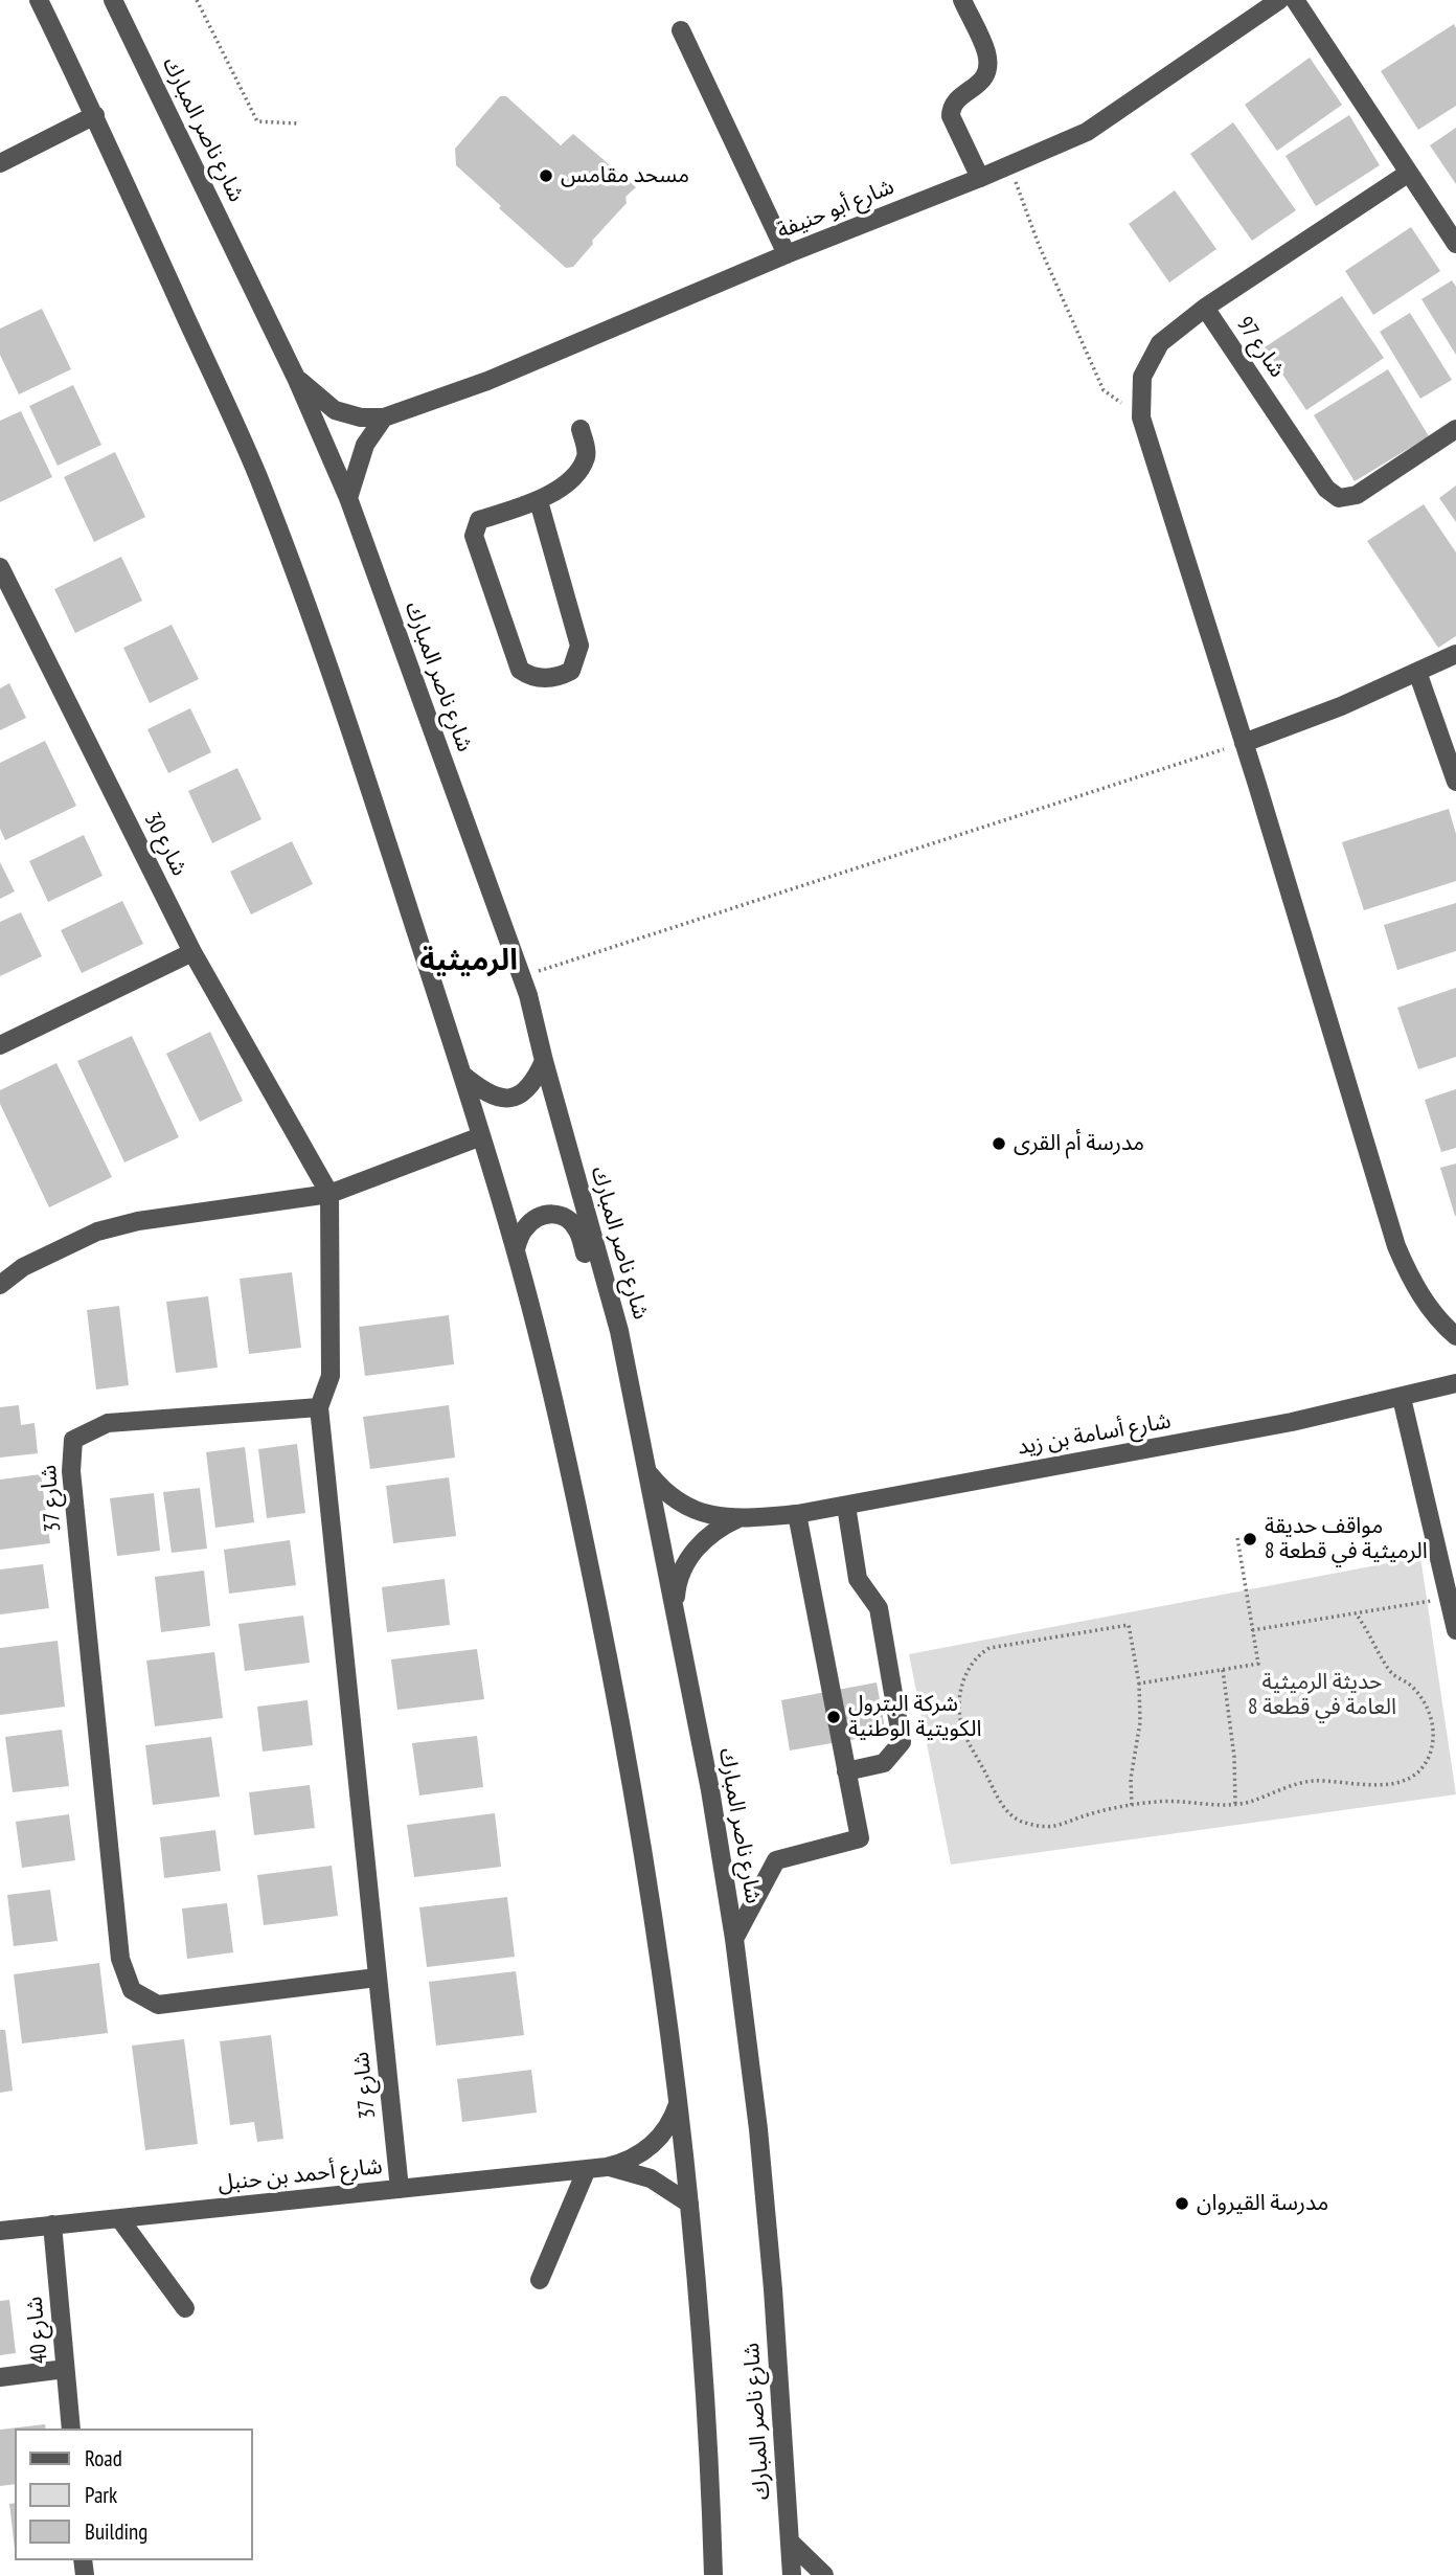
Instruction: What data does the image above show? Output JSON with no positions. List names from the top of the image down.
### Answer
{
  "streets": {
    "street": [
      "شارع ناصر المبارك",
      "شارع أبو حنيفة",
      "شارع 97",
      "شارع 30",
      "شارع أسامة بن زيد",
      "شارع 37",
      "شارع أحمد بن حنبل",
      "شارع 40"
    ]
  },
  "crossings": [
    ["شارع ناصر المبارك", "شارع أبو حنيفة"],
    ["شارع ناصر المبارك", "شارع أسامة بن زيد"],
    ["شارع 37", "شارع أحمد بن حنبل"],
    ["شارع أحمد بن حنبل", "شارع 40"]
  ],
  "districts": ["الرميثية"],
  "parks": ["حديثة الرميثية العامة في قطعة 8"],
  "places": [
    "مسحد مقامس",
    "مدرسة أم القرى",
    "مواقف حديقة الرميثية في قطعة 8",
    "شركة البترول الكويتية الوطنية",
    "مدرسة القيروان"
  ],
  "legend": ["Road", "Park", "Building"]
}
